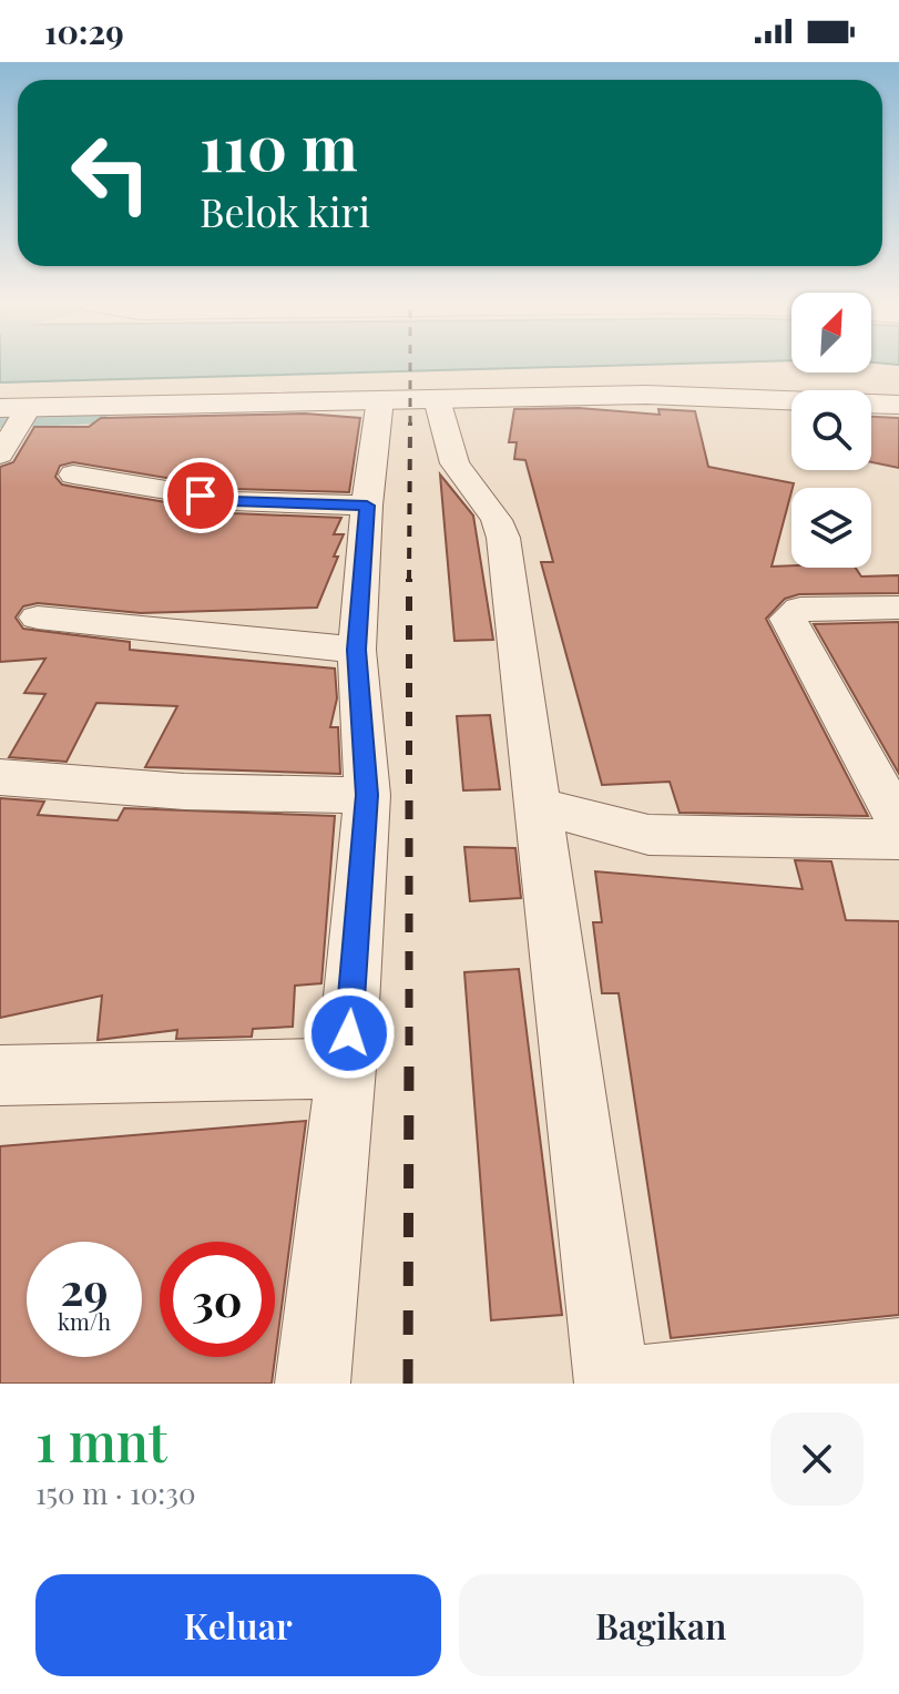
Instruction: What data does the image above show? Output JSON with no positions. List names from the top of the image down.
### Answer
{
  "north": "top right",
  "page": {
    "status": "10:29",
    "turn": ["110 m", "Belok kiri"],
    "speed": "29 km/h",
    "limit": "30",
    "heading": ["1 mnt", "150 m · 10:30"],
    "buttons": ["Keluar", "Bagikan"]
  }
}
